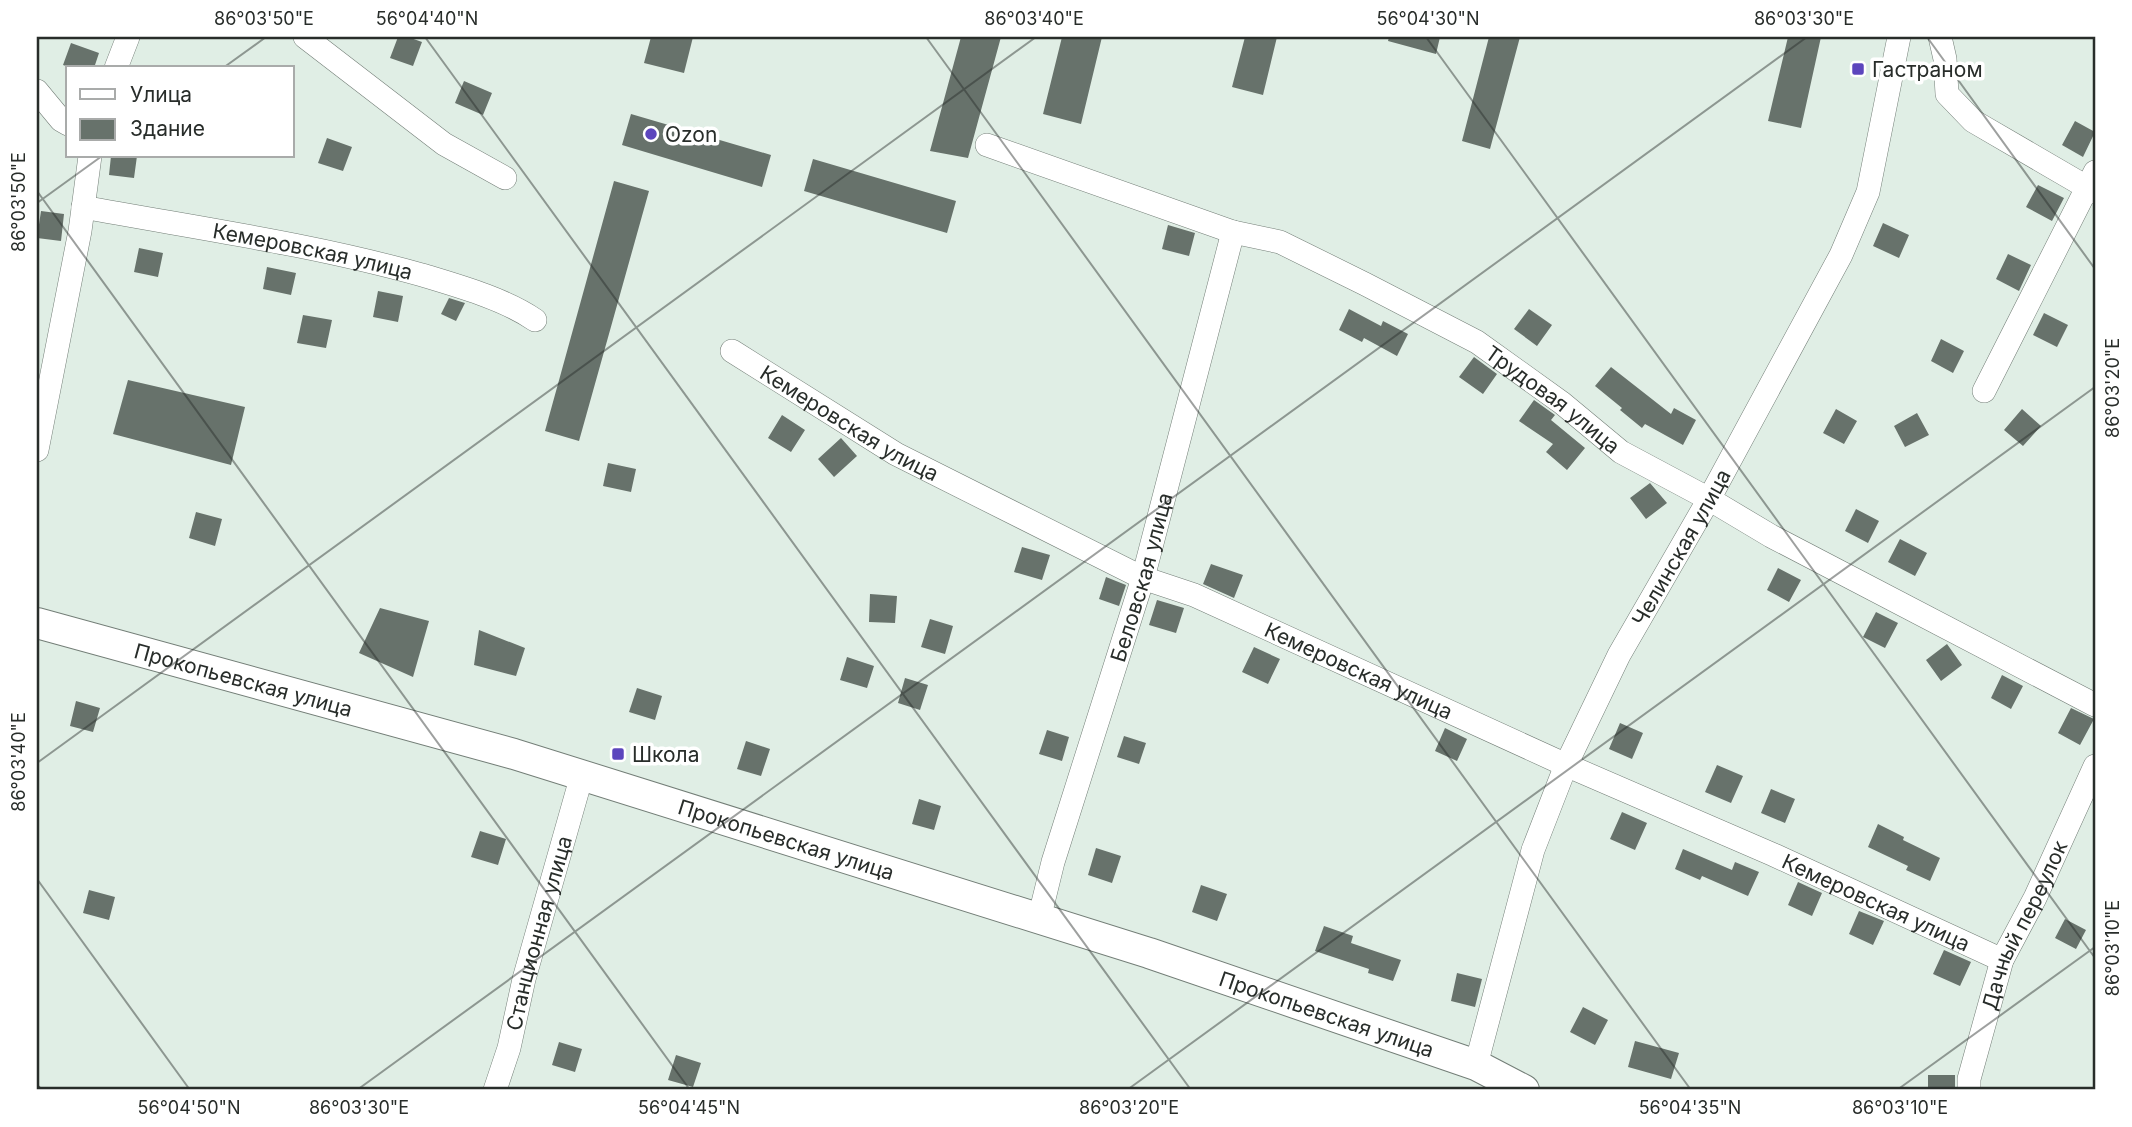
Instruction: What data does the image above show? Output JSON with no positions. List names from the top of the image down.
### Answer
{
  "streets": {
    "main road": ["Прокопьевская улица"],
    "street": [
      "Кемеровская улица",
      "Трудовая улица",
      "Челинская улица",
      "Беловская улица",
      "Дачный переулок",
      "Станционная улица"
    ]
  },
  "crossings": [
    ["Кемеровская улица", "Челинская улица"],
    ["Кемеровская улица", "Беловская улица"],
    ["Кемеровская улица", "Дачный переулок"],
    ["Трудовая улица", "Челинская улица"],
    ["Трудовая улица", "Беловская улица"],
    ["Челинская улица", "Прокопьевская улица"],
    ["Беловская улица", "Прокопьевская улица"],
    ["Прокопьевская улица", "Станционная улица"]
  ],
  "places": {
    "transit": ["Гастраном", "Школа"],
    "other": ["Ozon"]
  },
  "legend": ["Улица", "Здание"],
  "coordinates": [
    "86°03'50\"E",
    "56°04'40\"N",
    "86°03'40\"E",
    "56°04'30\"N",
    "86°03'30\"E",
    "86°03'20\"E",
    "86°03'10\"E",
    "56°04'50\"N",
    "56°04'45\"N",
    "56°04'35\"N"
  ]
}
